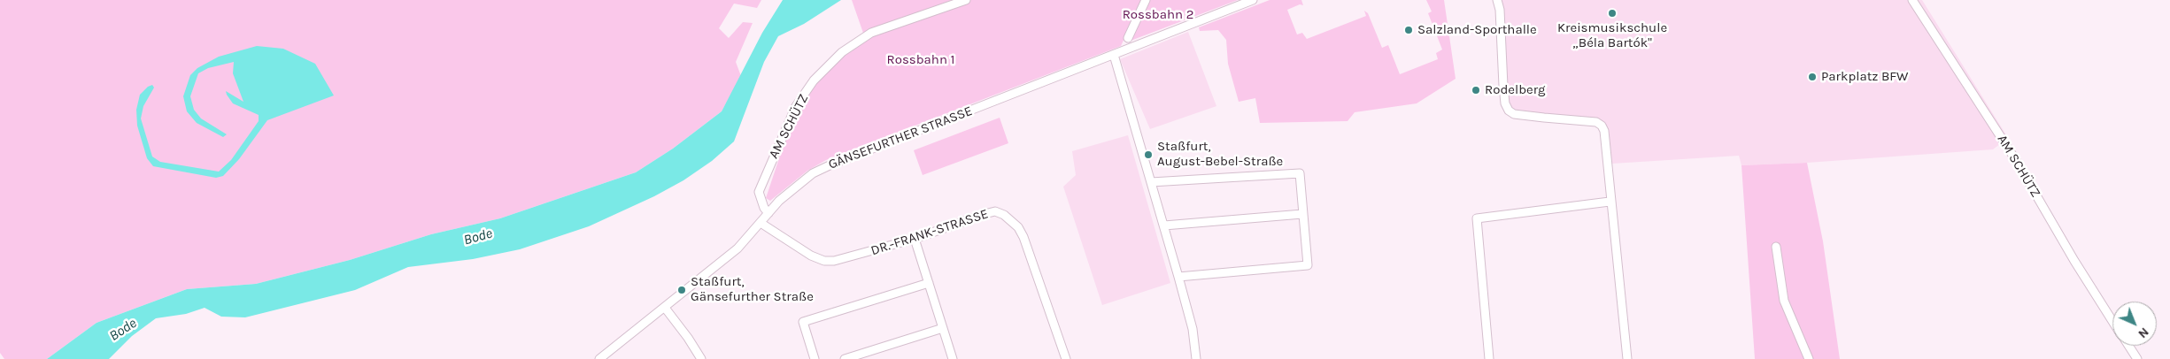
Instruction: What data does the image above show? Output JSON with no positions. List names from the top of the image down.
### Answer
{
  "streets": {
    "street": ["AM SCHÜTZ", "GÄNSEFURTHER STRASSE", "DR.-FRANK-STRASSE"]
  },
  "crossings": [
    ["AM SCHÜTZ", "GÄNSEFURTHER STRASSE"],
    ["GÄNSEFURTHER STRASSE", "DR.-FRANK-STRASSE"]
  ],
  "water": ["Bode"],
  "parks": ["Rossbahn 2", "Rossbahn 1"],
  "places": [
    "Kreismusikschule „Béla Bartók\"",
    "Salzland-Sporthalle",
    "Parkplatz BFW",
    "Rodelberg",
    "Staßfurt, August-Bebel-Straße",
    "Staßfurt, Gänsefurther Straße"
  ],
  "north": "bottom right"
}
